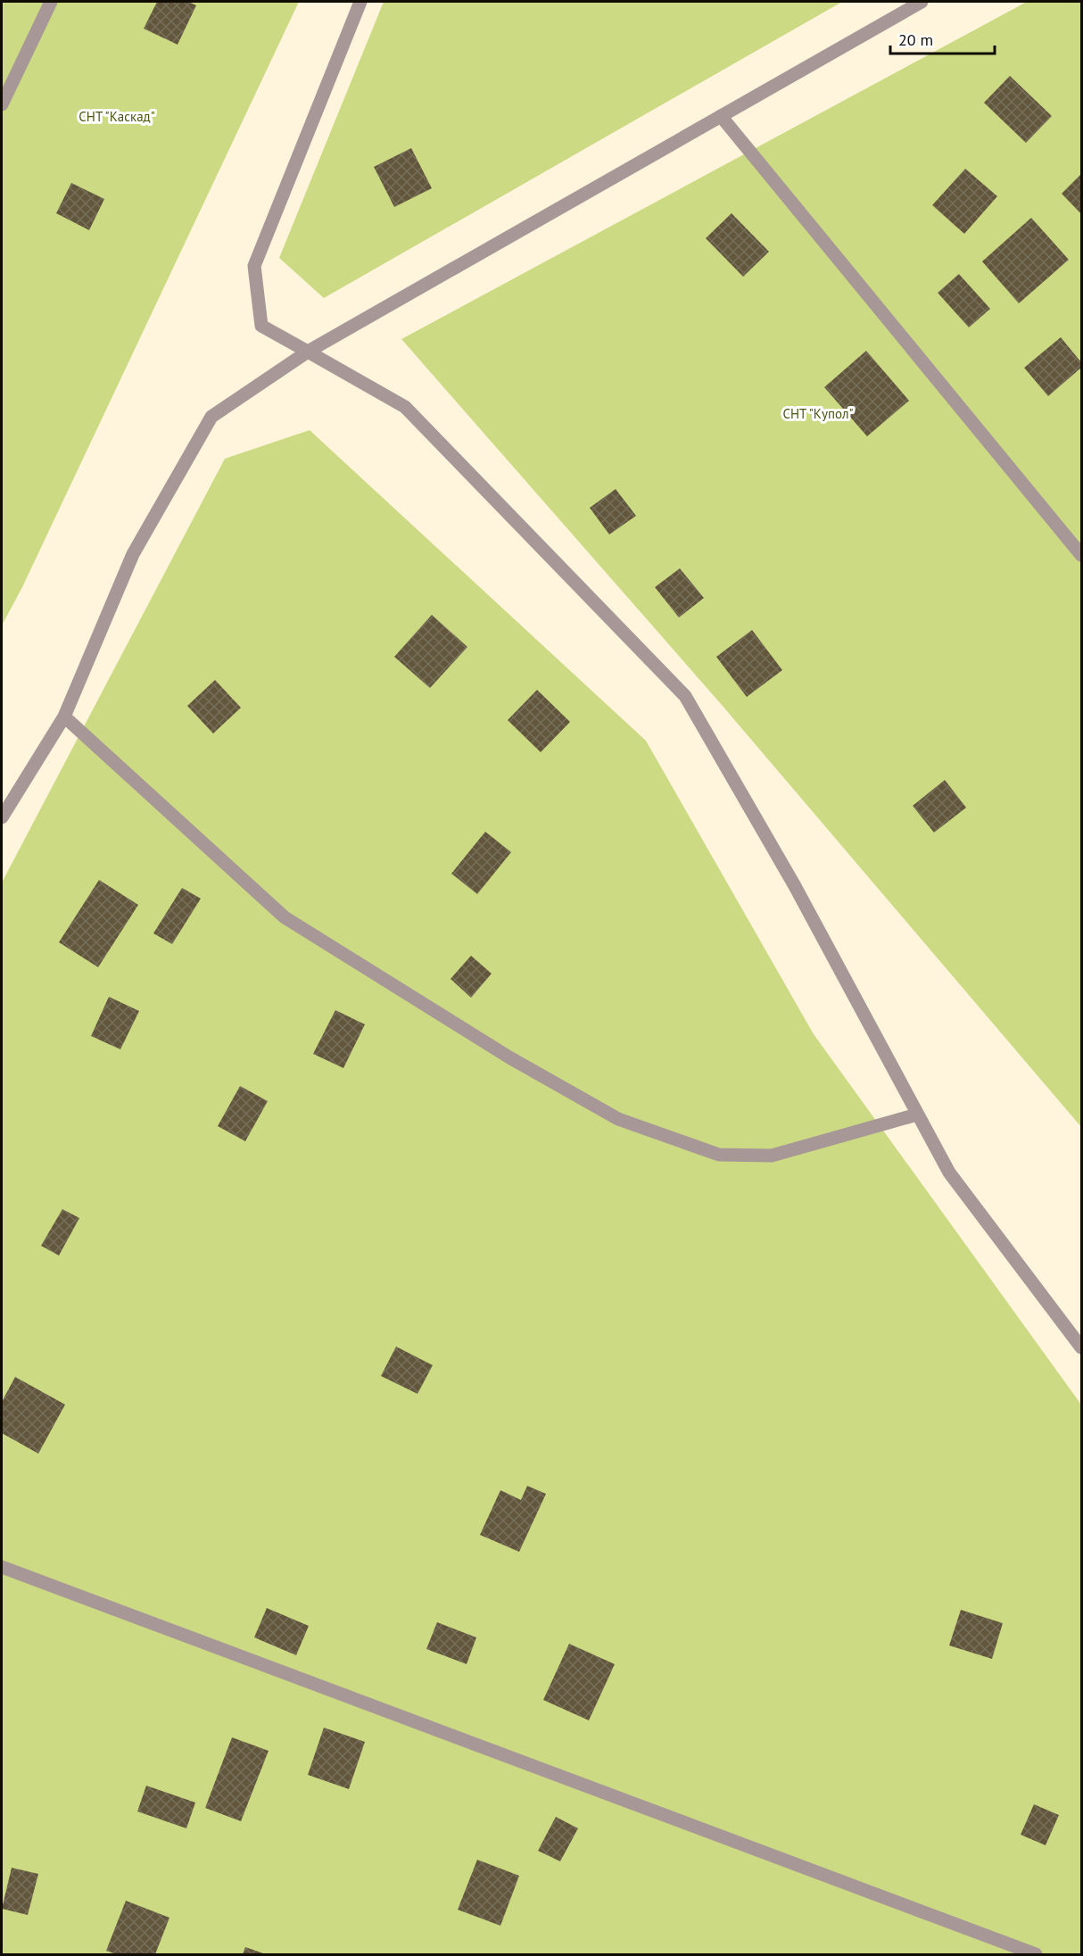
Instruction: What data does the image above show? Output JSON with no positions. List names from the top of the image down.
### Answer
{
  "parks": ["СНТ \"Каскад\"", "СНТ \"Купол\""],
  "scale_bar": "20 m"
}
